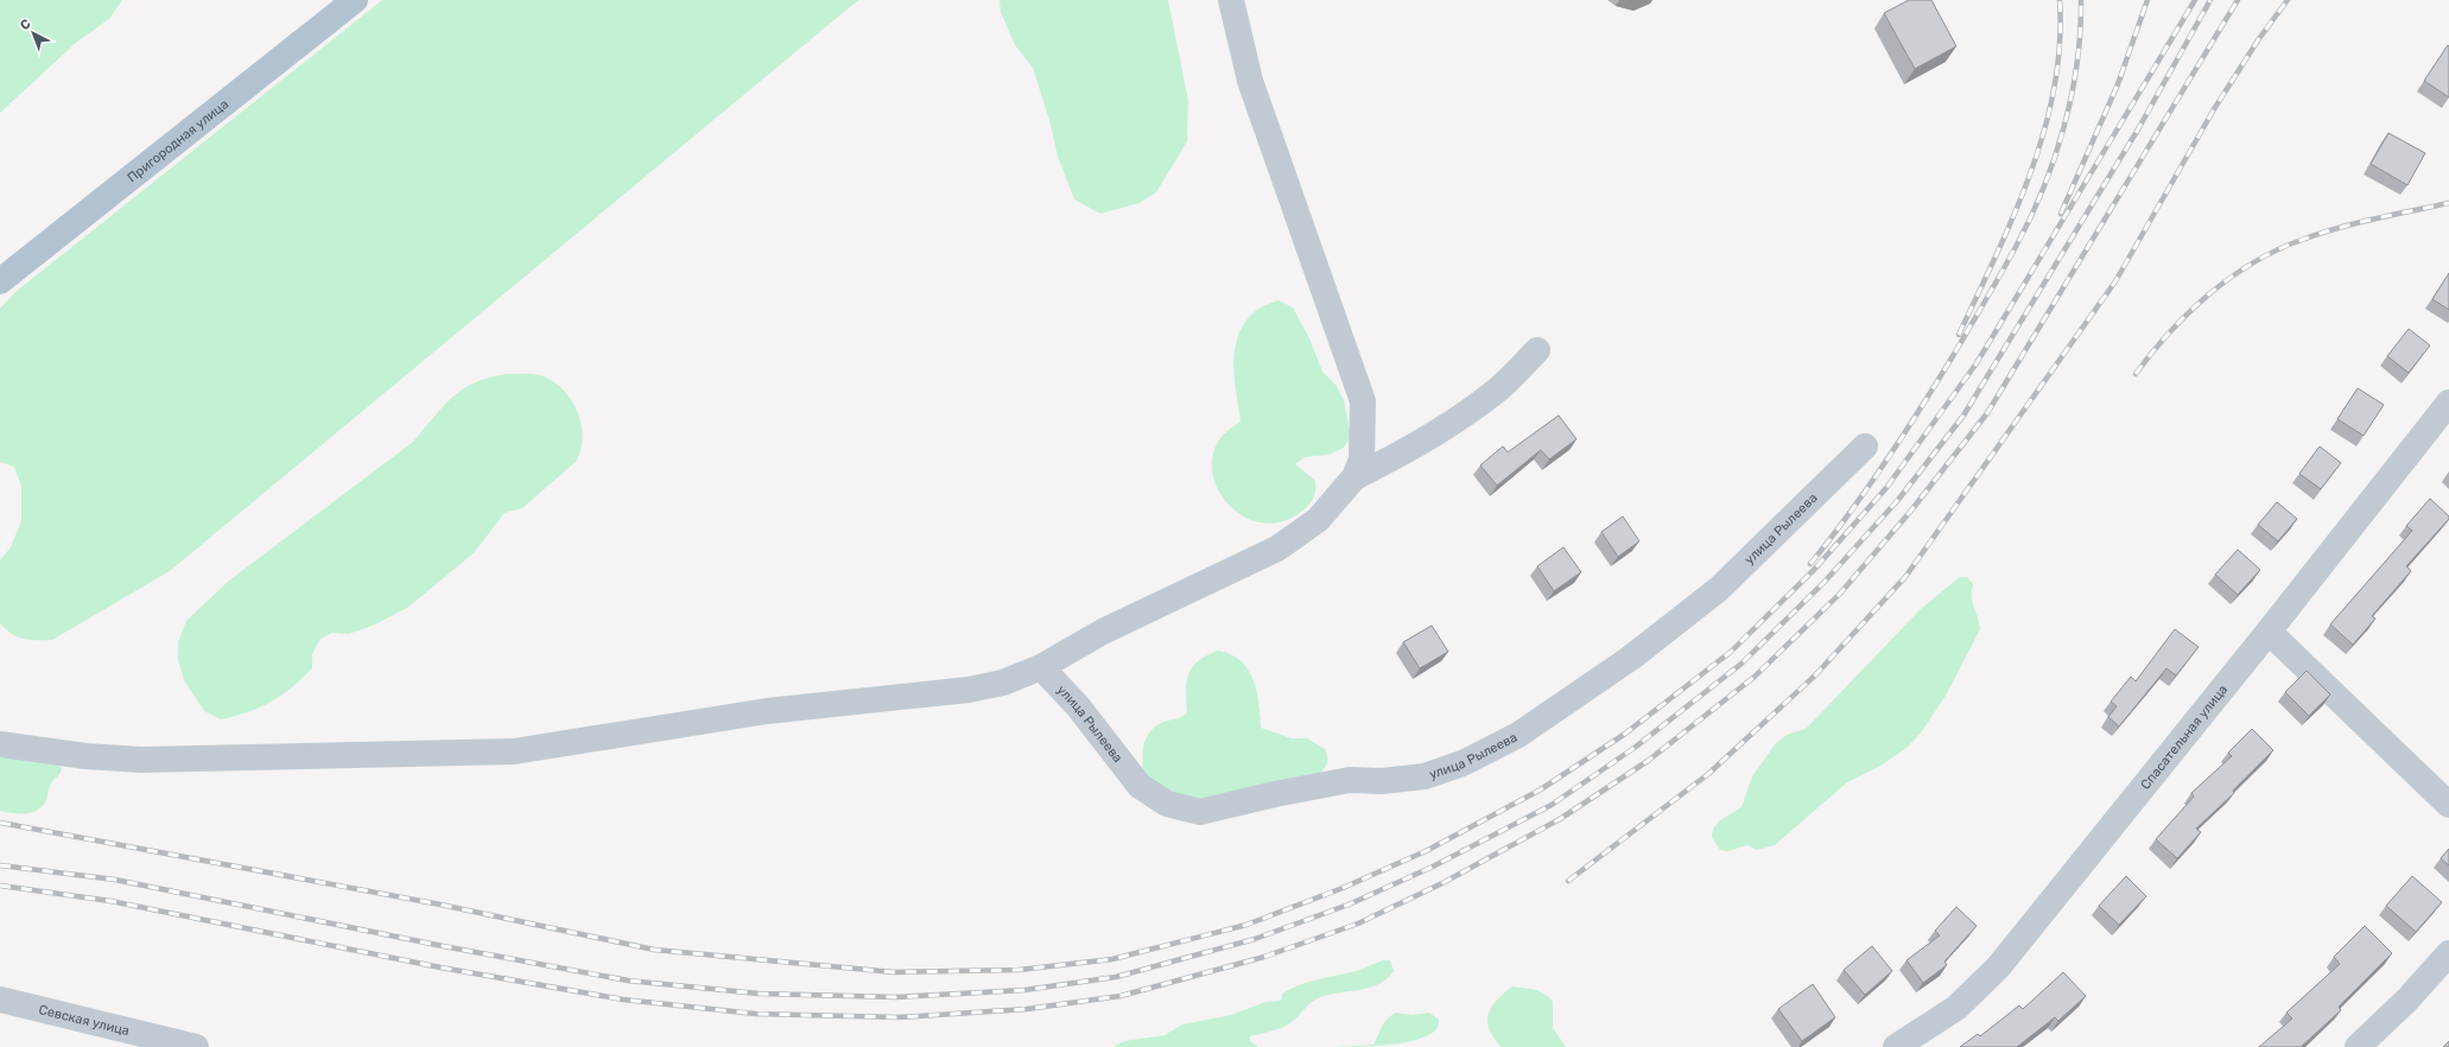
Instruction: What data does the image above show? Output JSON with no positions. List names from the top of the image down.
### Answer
{
  "streets": {
    "main road": ["Пригородная улица"],
    "street": ["улица Рылеева", "Спасательная улица", "Севская улица"]
  },
  "north": "top left"
}
